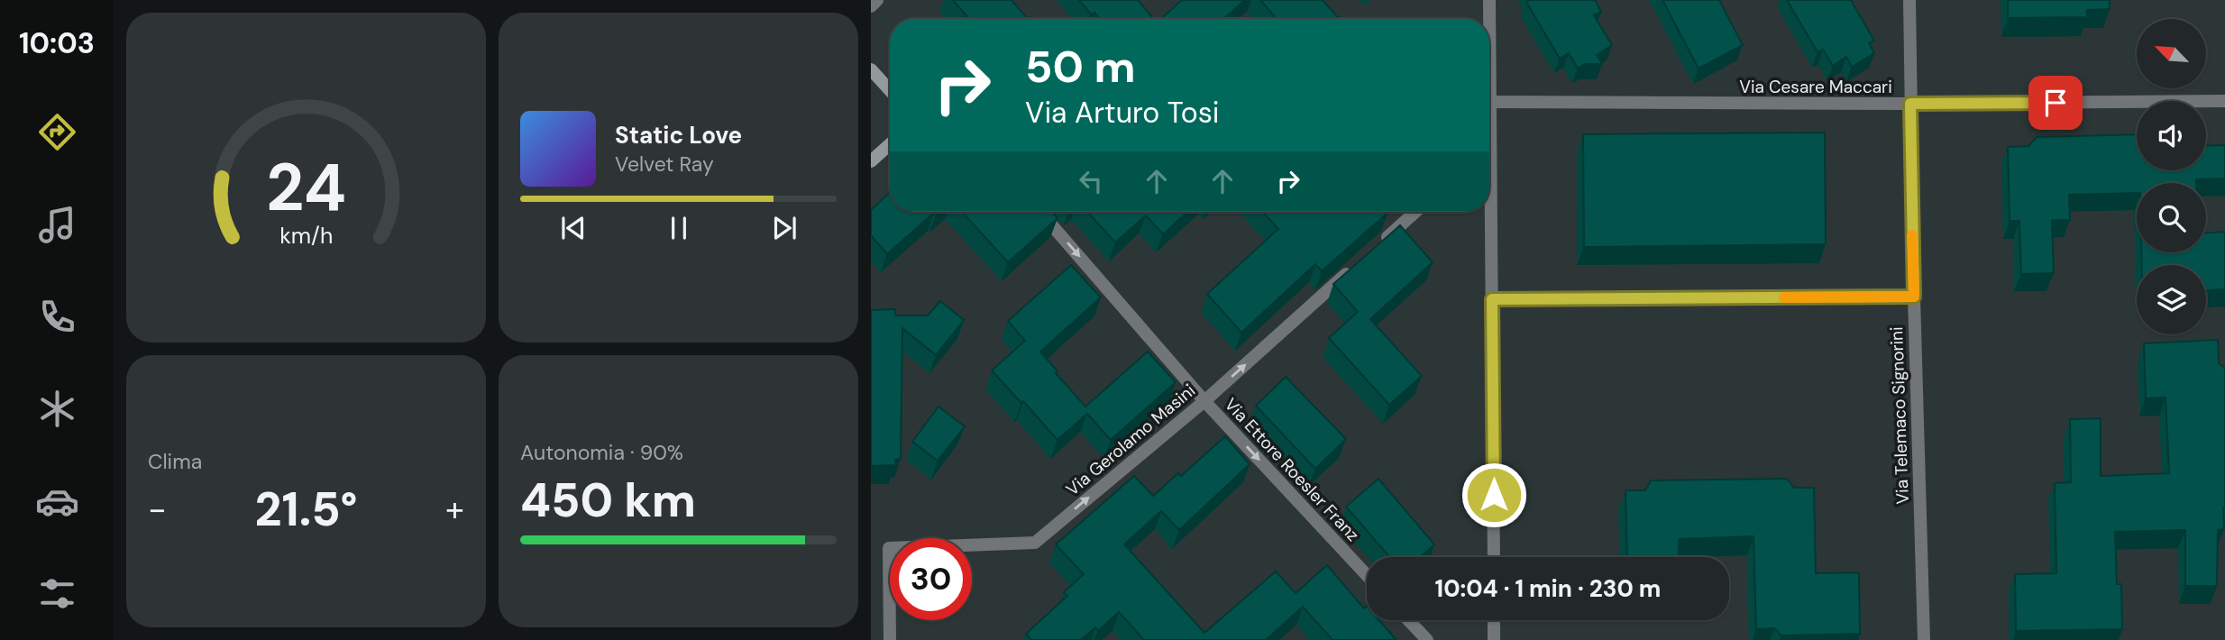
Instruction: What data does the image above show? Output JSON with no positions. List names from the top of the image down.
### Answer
{
  "streets": {
    "street": [
      "Via Cesare Maccari",
      "Via Telemaco Signorini",
      "Via Gerolamo Masini",
      "Via Ettore Roesler Franz"
    ]
  },
  "crossings": [
    ["Via Cesare Maccari", "Via Telemaco Signorini"],
    ["Via Gerolamo Masini", "Via Ettore Roesler Franz"]
  ],
  "one_way": ["Via Gerolamo Masini", "Via Ettore Roesler Franz"],
  "north": "top left",
  "page": {
    "tabs": "10:03",
    "turn": ["50 m", "Via Arturo Tosi"],
    "song": ["Static Love", "Velvet Ray"],
    "tile": [
      "Clima",
      ["Autonomia · 90%", "450 km"]
    ],
    "heat": ["−", "21.5°", "+"],
    "limit": "30",
    "trip": "10:04 · 1 min · 230 m",
    "gauge": ["24", "km/h"]
  }
}
